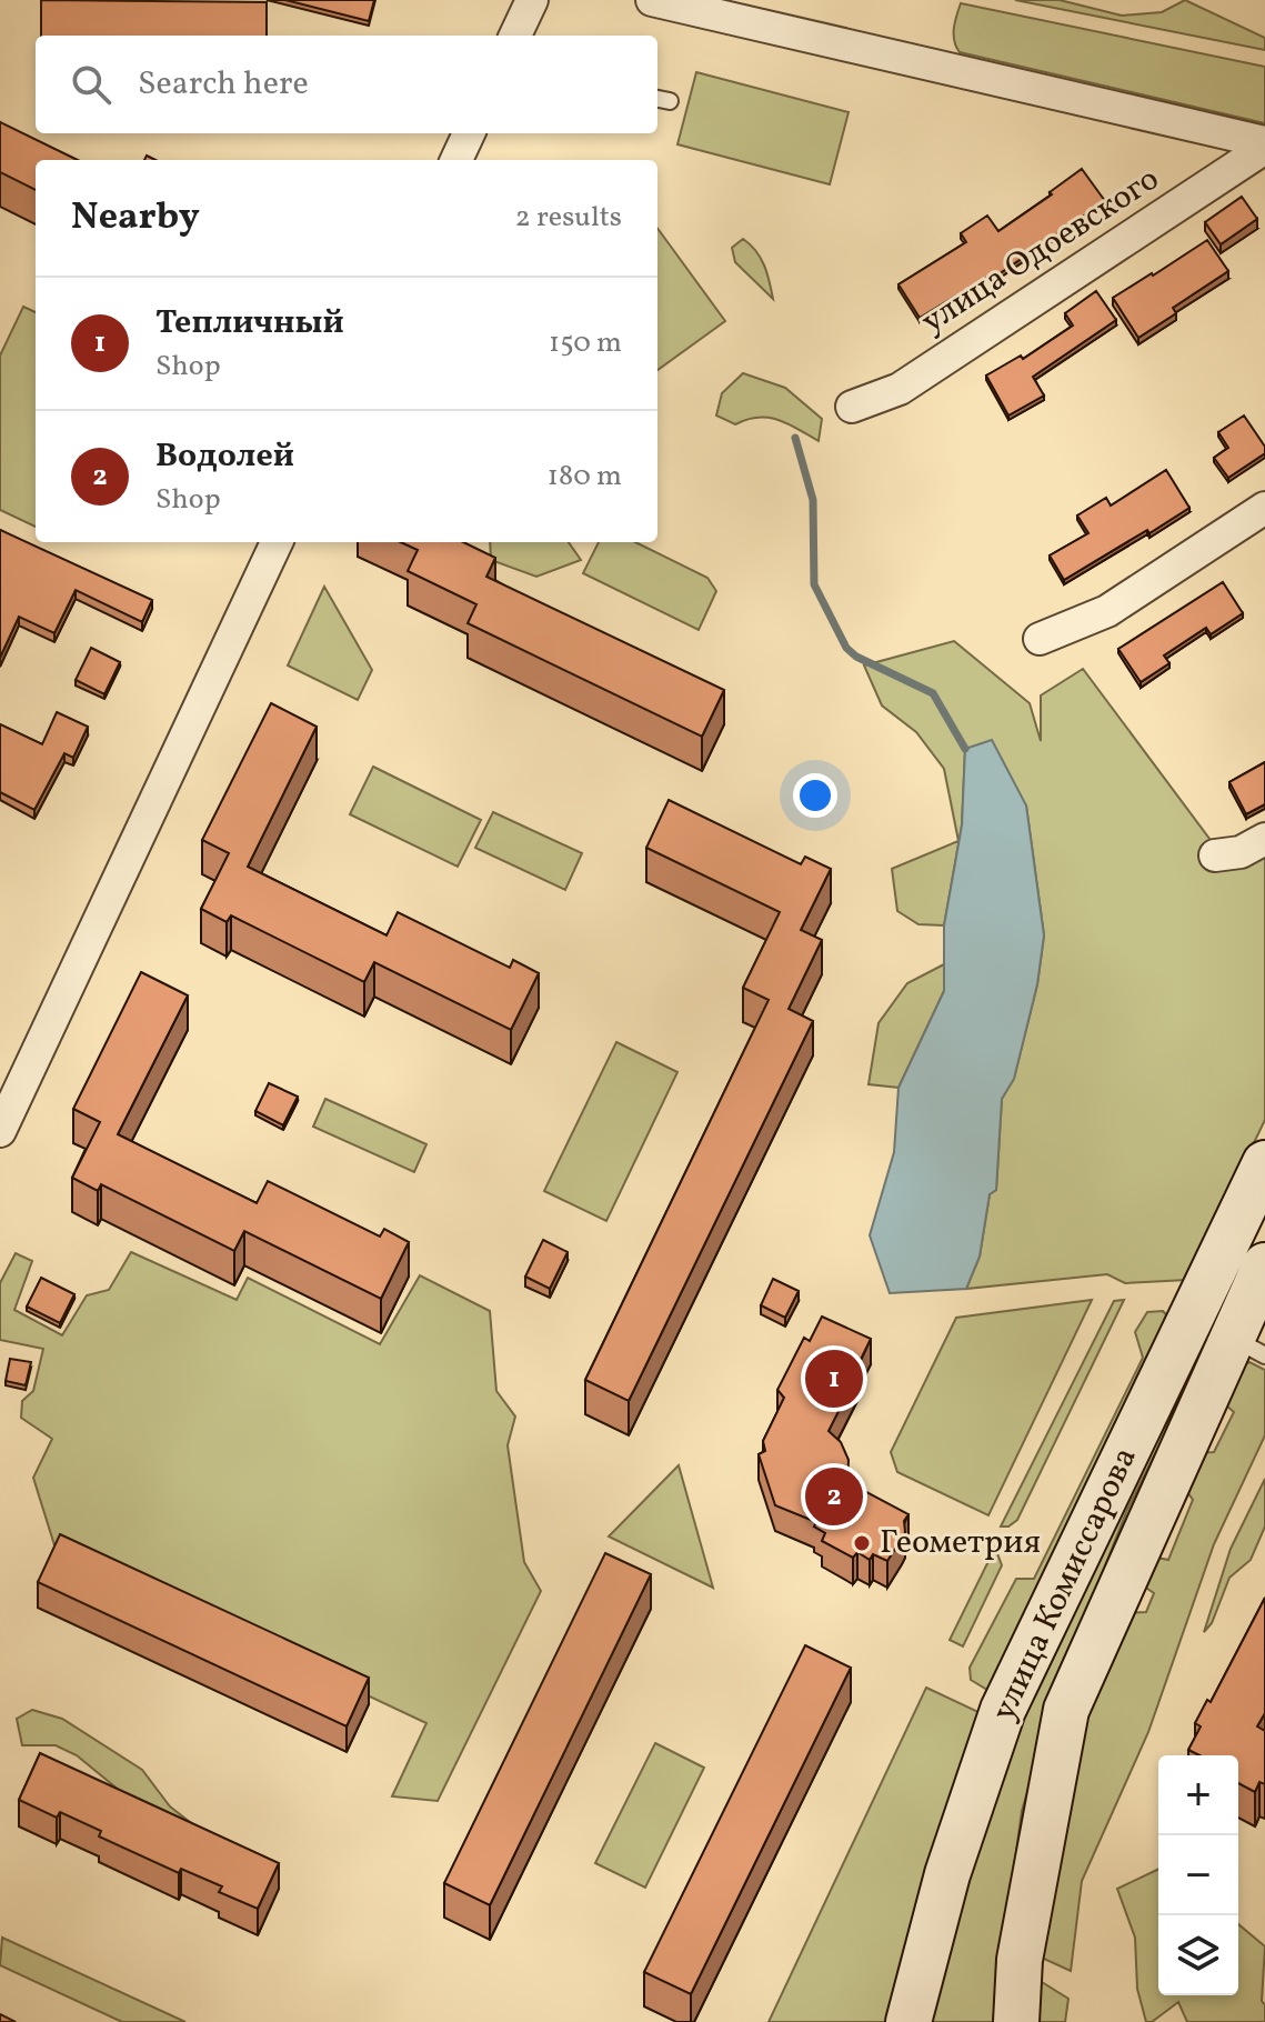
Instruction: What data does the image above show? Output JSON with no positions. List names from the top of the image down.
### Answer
{
  "streets": {
    "main road": ["улица Комиссарова"],
    "street": ["улица Одоевского"]
  },
  "places": ["Геометрия"],
  "page": {
    "search": "Search here",
    "heading": ["Nearby", "2 results"],
    "list": [
      {
        "mark": "1",
        "name": "Тепличный",
        "note": "Shop",
        "value": "150 m"
      },
      {
        "mark": "2",
        "name": "Водолей",
        "note": "Shop",
        "value": "180 m"
      }
    ],
    "pins": ["1", "2"],
    "map_buttons": ["+", "−"]
  }
}
